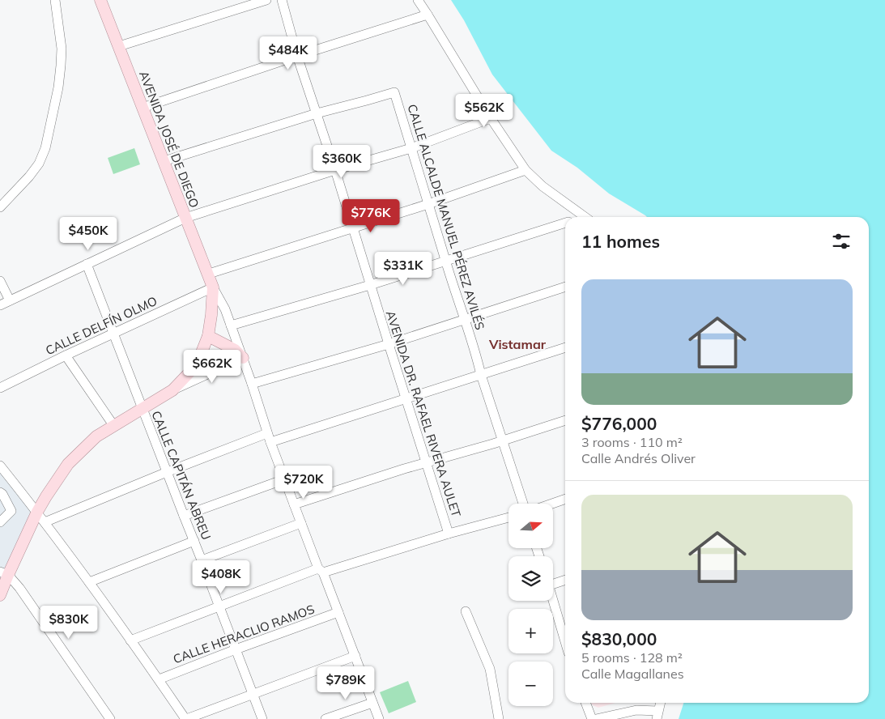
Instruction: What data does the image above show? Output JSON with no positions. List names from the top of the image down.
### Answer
{
  "streets": {
    "main road": ["AVENIDA JOSÉ DE DIEGO"],
    "street": [
      "CALLE ALCALDE MANUEL PÉREZ AVILÉS",
      "CALLE DELFÍN OLMO",
      "AVENIDA DR. RAFAEL RIVERA AULET",
      "CALLE CAPITÁN ABREU",
      "CALLE HERACLIO RAMOS"
    ]
  },
  "crossings": [
    ["AVENIDA JOSÉ DE DIEGO", "CALLE DELFÍN OLMO"],
    ["AVENIDA JOSÉ DE DIEGO", "CALLE CAPITÁN ABREU"],
    ["AVENIDA JOSÉ DE DIEGO", "CALLE HERACLIO RAMOS"],
    ["CALLE ALCALDE MANUEL PÉREZ AVILÉS", "AVENIDA DR. RAFAEL RIVERA AULET"],
    ["CALLE DELFÍN OLMO", "CALLE CAPITÁN ABREU"],
    ["CALLE CAPITÁN ABREU", "CALLE HERACLIO RAMOS"]
  ],
  "districts": ["Vistamar"],
  "north": "right",
  "page": {
    "price": [
      "$484K",
      "$562K",
      "$360K",
      "$776K",
      "$450K",
      "$331K",
      "$662K",
      "$720K",
      "$408K",
      "$830K",
      "$789K"
    ],
    "heading": "11 homes",
    "list": [
      {
        "name": "$776,000",
        "note": "3 rooms · 110 m² · Calle Andrés Oliver"
      },
      {
        "name": "$830,000",
        "note": "5 rooms · 128 m² · Calle Magallanes"
      }
    ],
    "map_buttons": ["+", "−"]
  }
}
